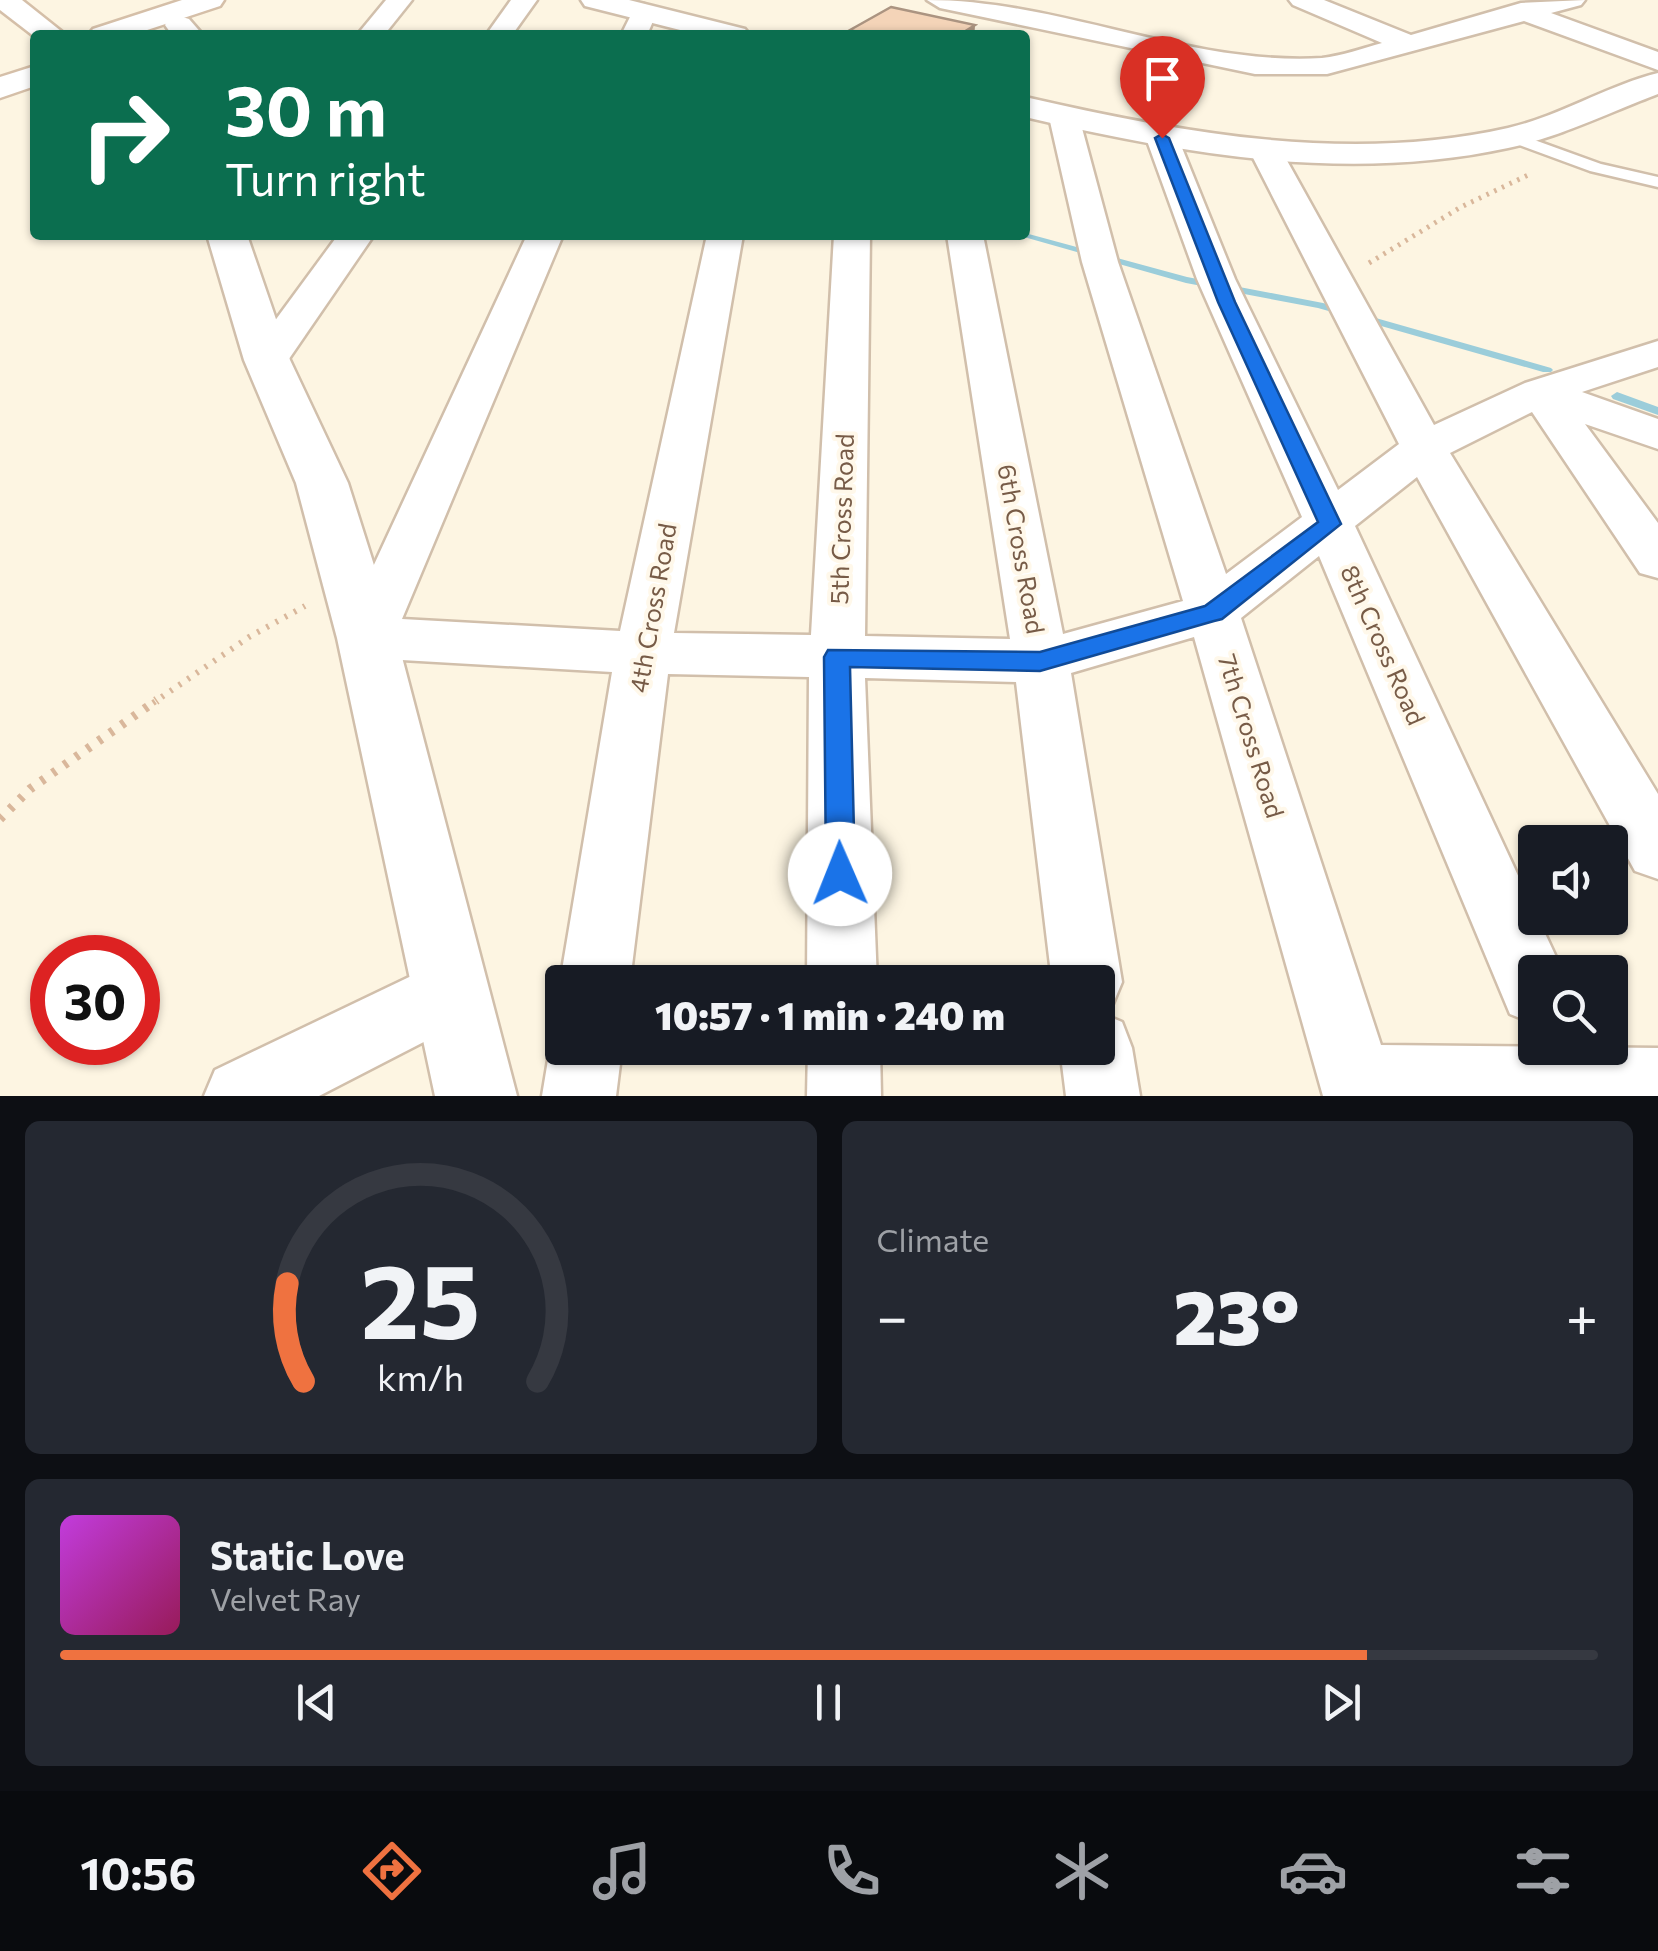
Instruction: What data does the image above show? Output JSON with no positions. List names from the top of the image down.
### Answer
{
  "streets": {
    "street": [
      "5th Cross Road",
      "6th Cross Road",
      "4th Cross Road",
      "8th Cross Road",
      "7th Cross Road"
    ]
  },
  "page": {
    "turn": ["30 m", "Turn right"],
    "limit": "30",
    "trip": "10:57 · 1 min · 240 m",
    "tile": "Climate",
    "heat": ["−", "23°", "+"],
    "song": ["Static Love", "Velvet Ray"],
    "tabs": "10:56",
    "gauge": ["25", "km/h"]
  }
}
